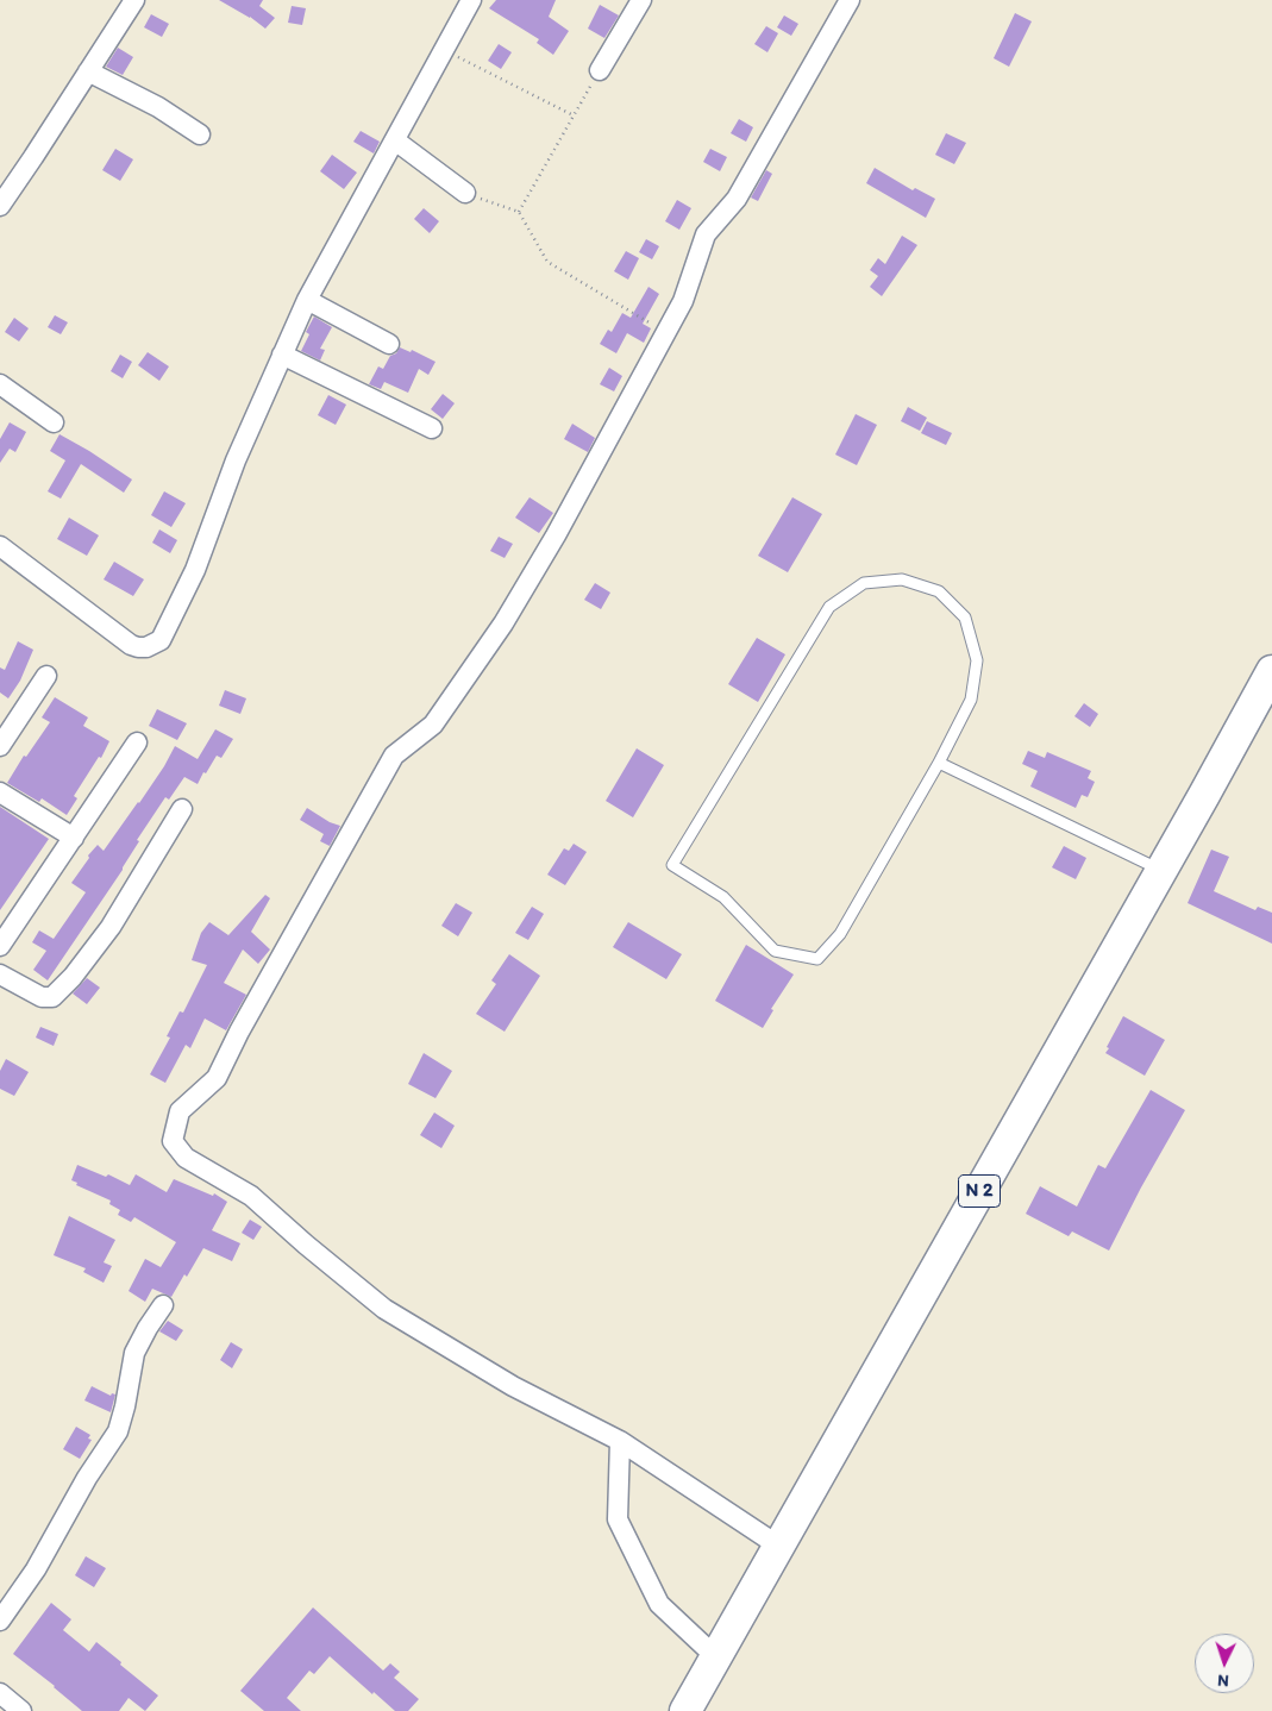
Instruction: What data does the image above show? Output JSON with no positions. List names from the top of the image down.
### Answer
{
  "streets": {
    "main road": ["N 2"]
  },
  "north": "bottom"
}
